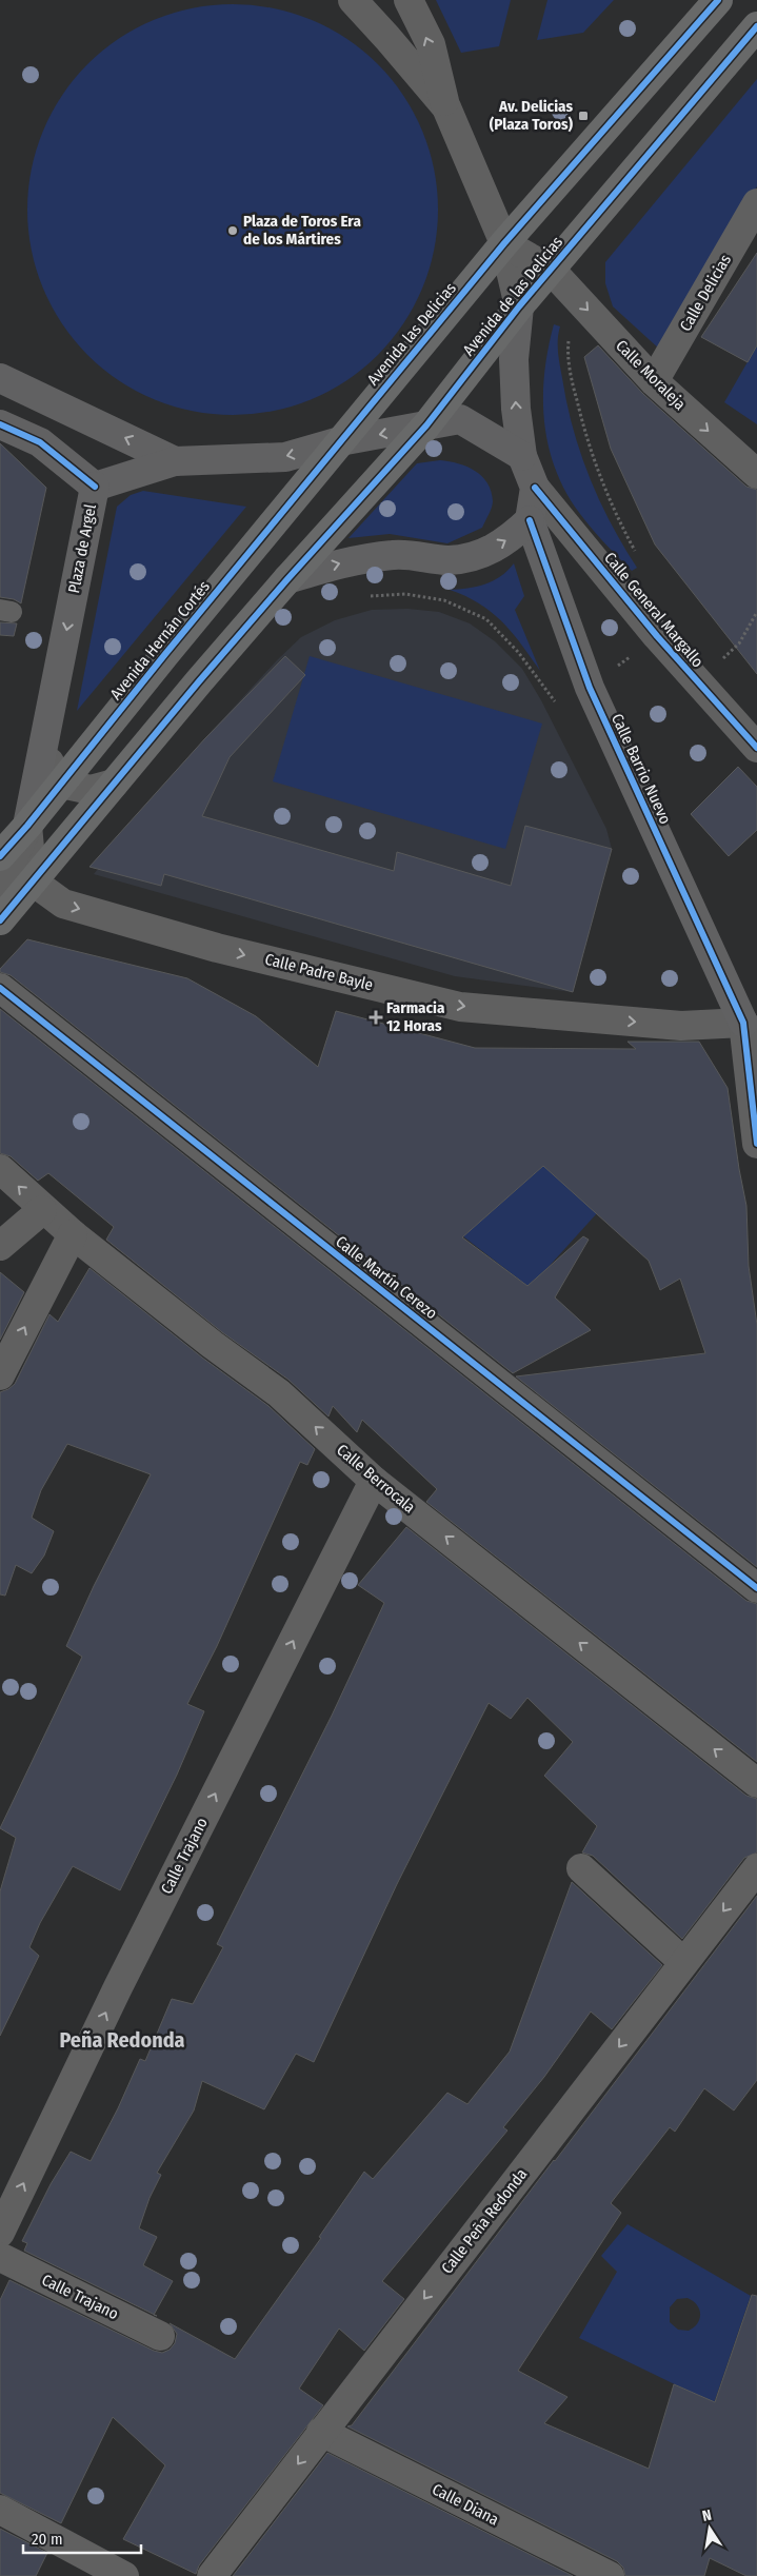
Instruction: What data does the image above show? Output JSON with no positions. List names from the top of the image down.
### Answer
{
  "streets": {
    "main road": ["Avenida de las Delicias", "Avenida las Delicias", "Avenida Hernán Cortés"],
    "street": [
      "Calle Delicias",
      "Calle Moraleja",
      "Plaza de Argel",
      "Calle General Margallo",
      "Calle Barrio Nuevo",
      "Calle Padre Bayle",
      "Calle Martín Cerezo",
      "Calle Berrocala",
      "Calle Trajano",
      "Calle Peña Redonda",
      "Calle Diana"
    ]
  },
  "crossings": [
    ["Calle Delicias", "Calle Moraleja"],
    ["Avenida de las Delicias", "Calle Moraleja"],
    ["Avenida de las Delicias", "Calle General Margallo"],
    ["Avenida las Delicias", "Calle Moraleja"],
    ["Avenida las Delicias", "Plaza de Argel"],
    ["Avenida las Delicias", "Avenida Hernán Cortés"],
    ["Plaza de Argel", "Avenida Hernán Cortés"],
    ["Calle General Margallo", "Calle Barrio Nuevo"],
    ["Calle Barrio Nuevo", "Calle Padre Bayle"],
    ["Calle Berrocala", "Calle Trajano"],
    ["Calle Peña Redonda", "Calle Diana"]
  ],
  "one_way": [
    "Calle Moraleja",
    "Plaza de Argel",
    "Calle Padre Bayle",
    "Calle Berrocala",
    "Calle Trajano",
    "Calle Peña Redonda"
  ],
  "districts": ["Peña Redonda"],
  "places": {
    "transit": ["Av. Delicias (Plaza Toros)"],
    "other": ["Plaza de Toros Era de los Mártires"],
    "health": ["Farmacia 12 Horas"]
  },
  "scale_bar": "20 m",
  "north": "top"
}
